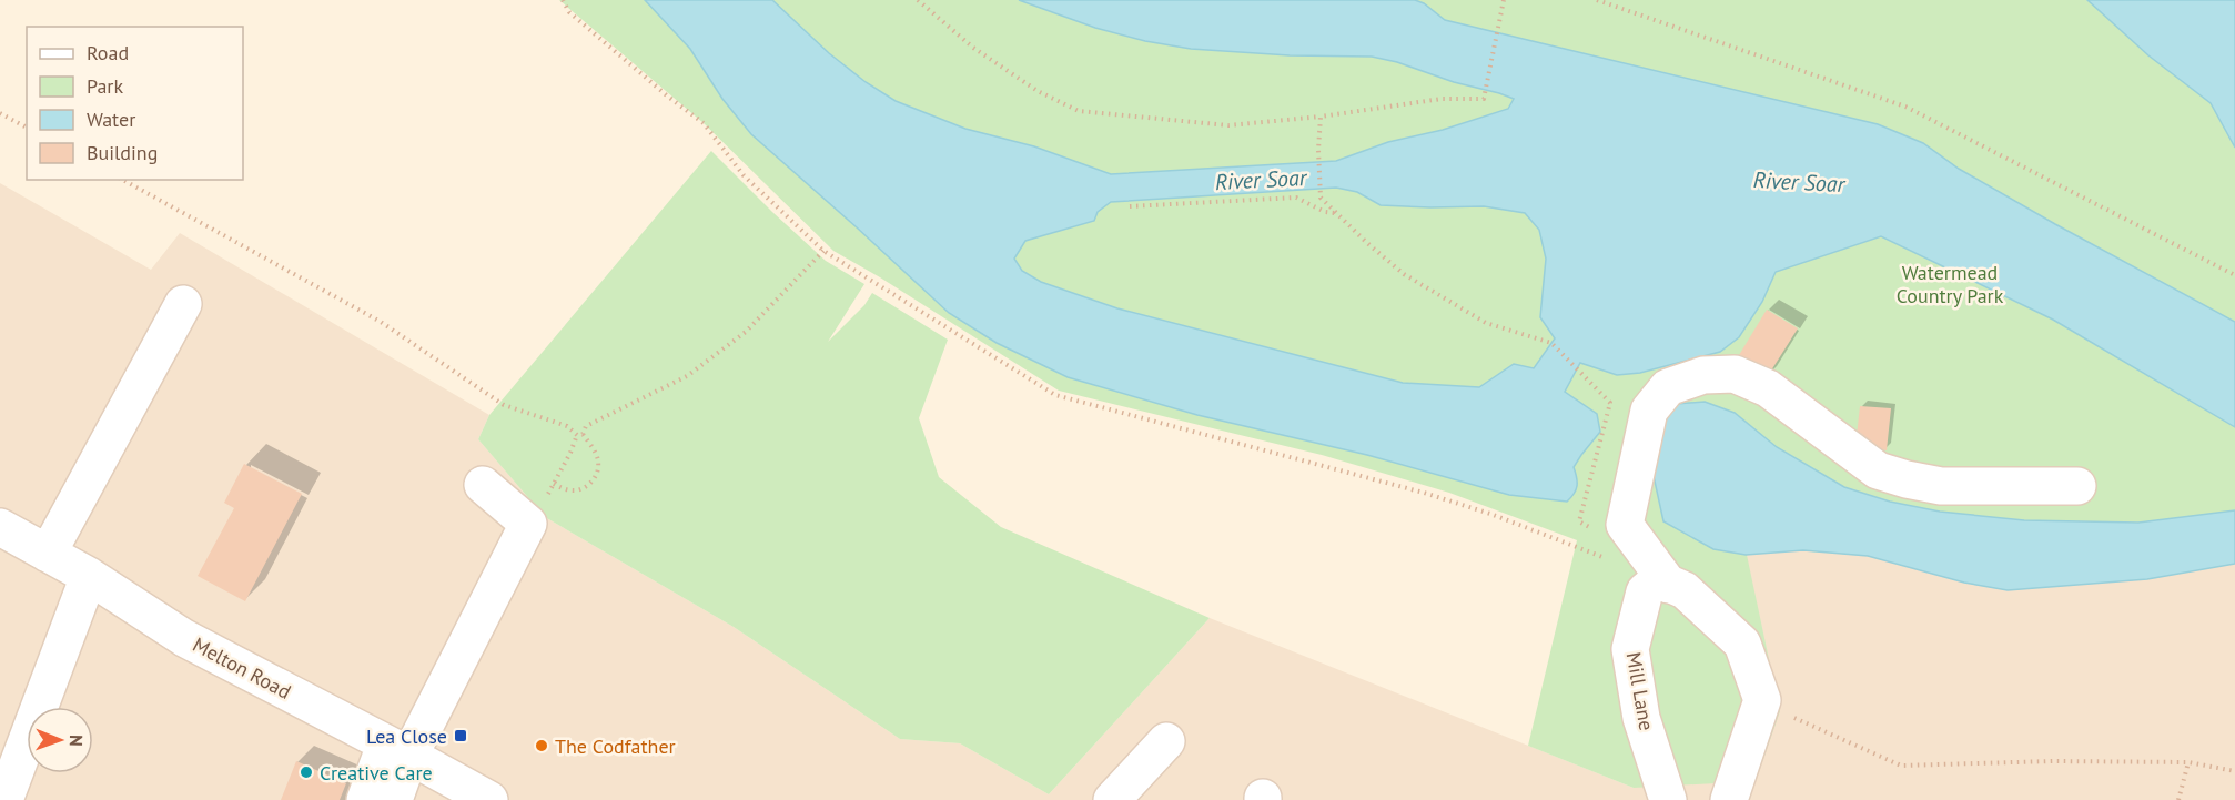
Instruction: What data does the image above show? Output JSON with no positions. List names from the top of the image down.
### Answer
{
  "streets": {
    "street": ["Melton Road", "Mill Lane"]
  },
  "water": ["River Soar"],
  "parks": ["Watermead Country Park"],
  "places": {
    "transit": ["Lea Close"],
    "other": ["The Codfather", "Creative Care"]
  },
  "legend": [
    "Road",
    "Park",
    "Water",
    "Building"
  ],
  "north": "right"
}
